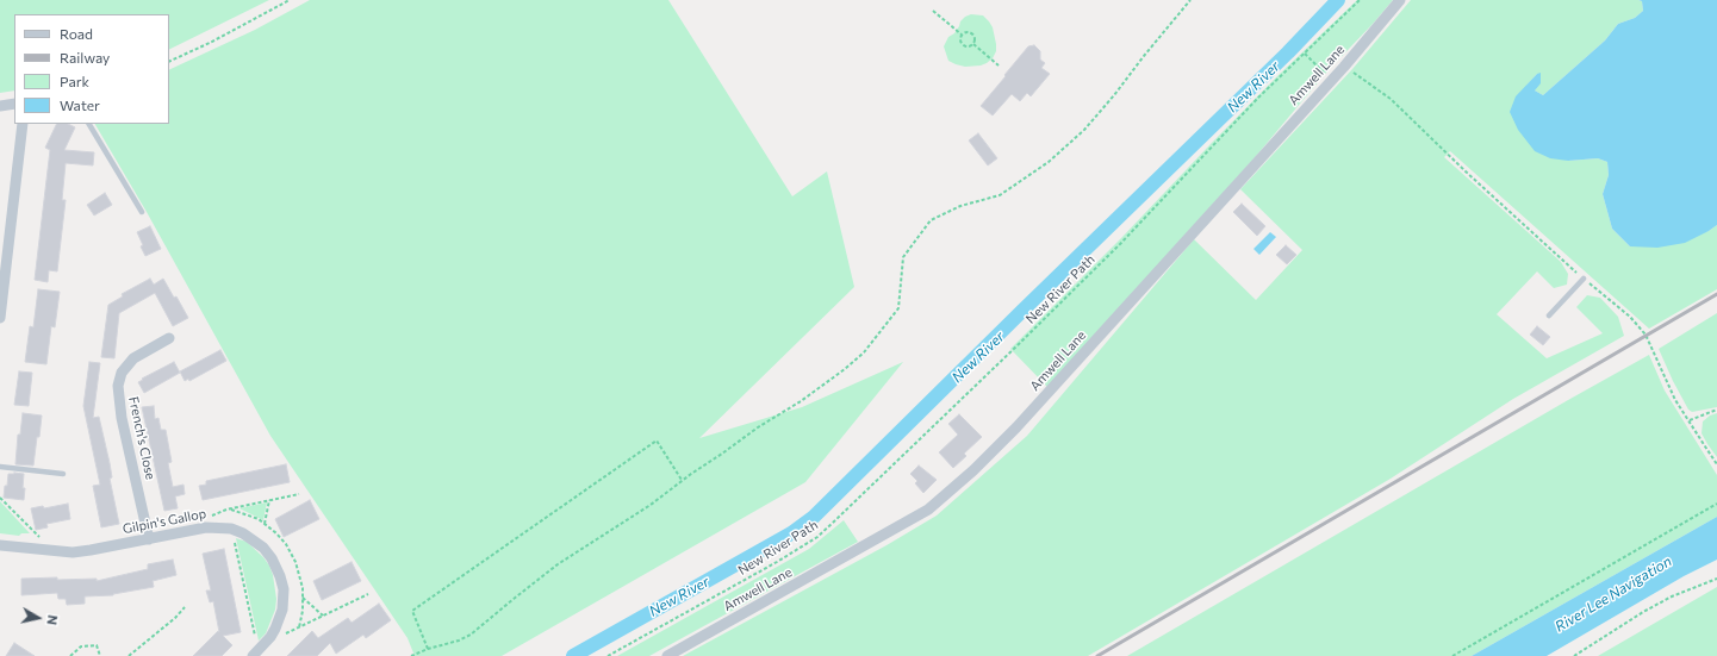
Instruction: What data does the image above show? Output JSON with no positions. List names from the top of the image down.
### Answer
{
  "streets": {
    "street": ["Amwell Lane", "French's Close", "Gilpin's Gallop"],
    "path": ["New River Path"]
  },
  "crossings": [
    ["French's Close", "Gilpin's Gallop"]
  ],
  "water": ["New River", "River Lee Navigation"],
  "legend": [
    "Road",
    "Railway",
    "Park",
    "Water"
  ],
  "north": "right"
}
